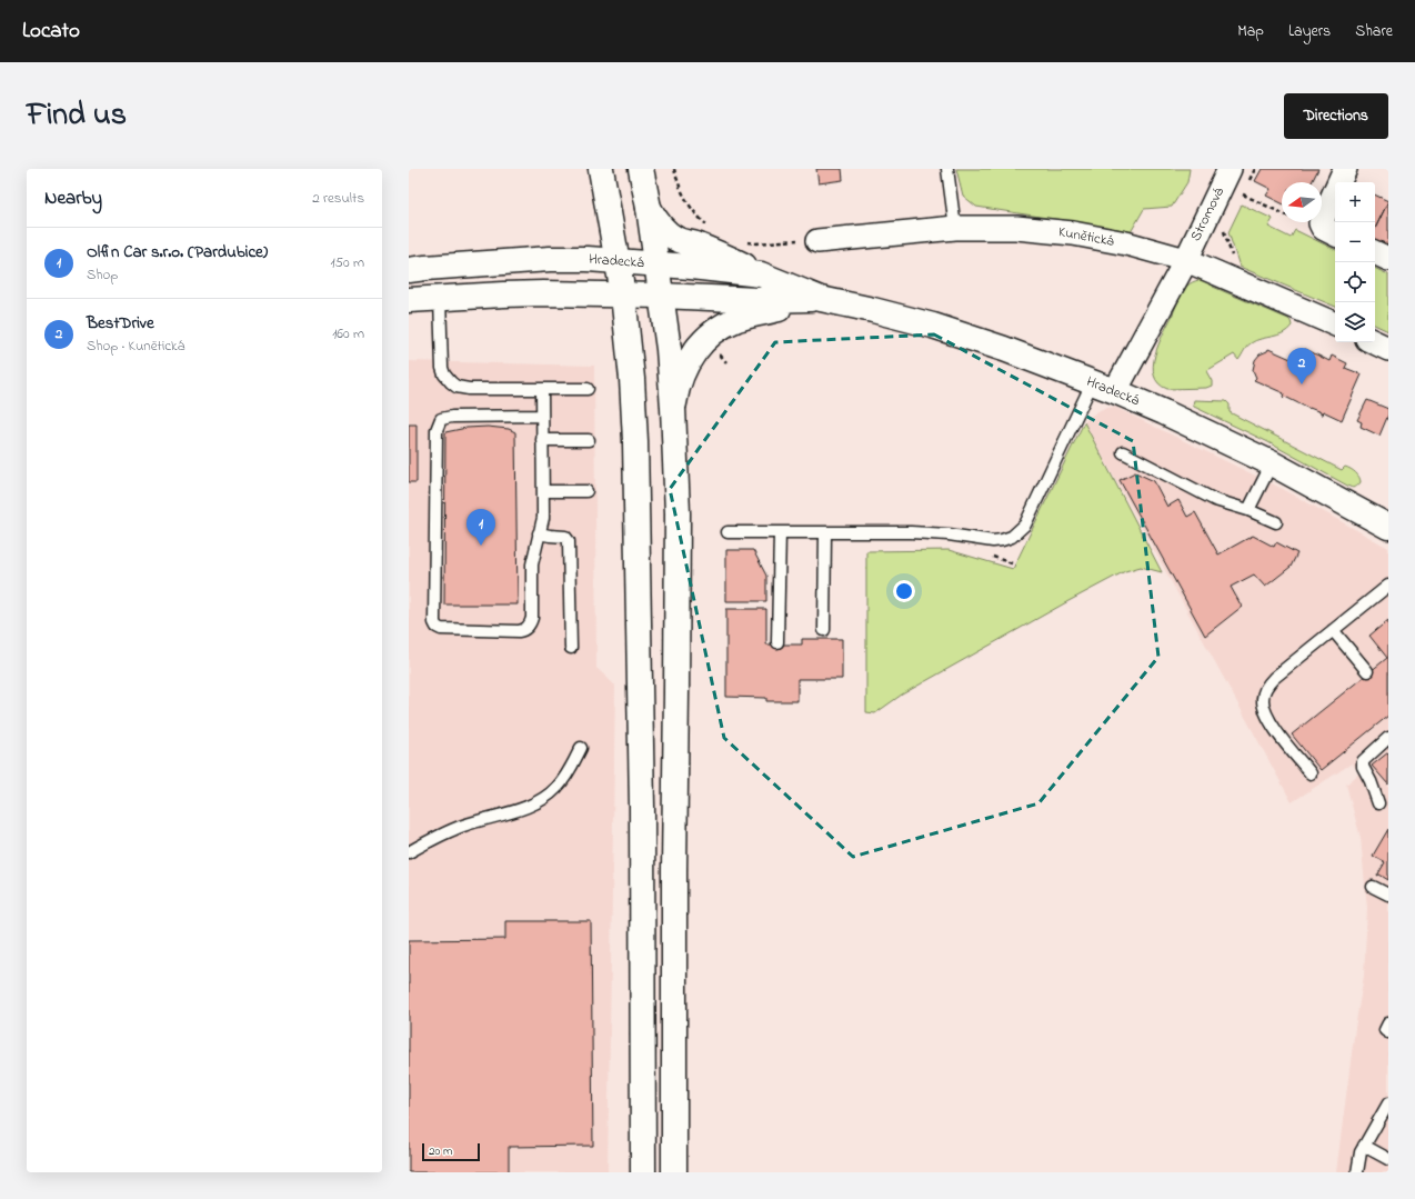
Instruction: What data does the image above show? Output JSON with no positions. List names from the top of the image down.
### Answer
{
  "streets": {
    "main road": ["Hradecká"],
    "street": ["Stromová", "Kunětická"]
  },
  "crossings": [
    ["Stromová", "Kunětická"],
    ["Stromová", "Hradecká"]
  ],
  "scale_bar": "20 m",
  "north": "left",
  "page": {
    "header": "Locato",
    "nav": ["Map", "Layers", "Share"],
    "title": "Find us",
    "buttons": "Directions",
    "heading": ["Nearby", "2 results"],
    "map_buttons": ["+", "−"],
    "list": [
      {
        "mark": "1",
        "name": "Olfin Car s.r.o. (Pardubice)",
        "note": "Shop",
        "value": "150 m"
      },
      {
        "mark": "2",
        "name": "BestDrive",
        "note": "Shop · Kunětická",
        "value": "160 m"
      }
    ],
    "pins": ["2", "1"],
    "scale": "20 m"
  }
}
